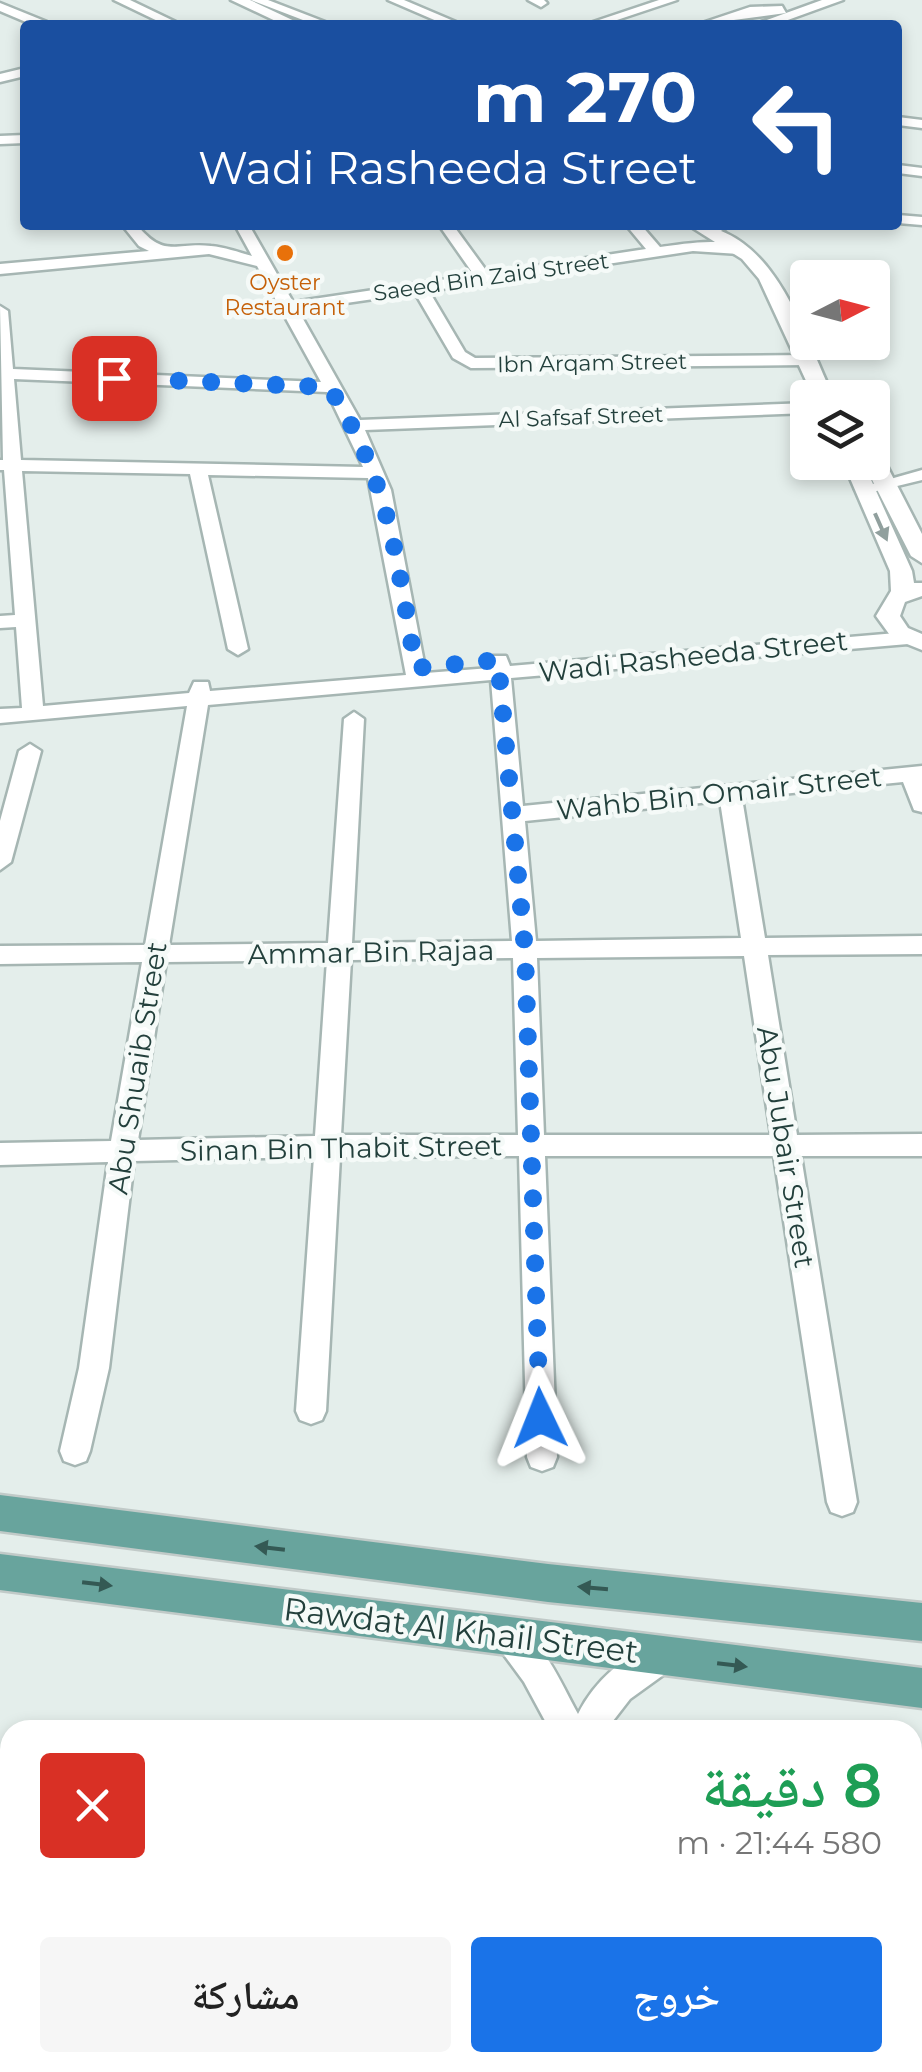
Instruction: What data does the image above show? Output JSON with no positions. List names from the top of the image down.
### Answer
{
  "streets": {
    "main road": ["Rawdat Al Khail Street"],
    "street": [
      "Saeed Bin Zaid Street",
      "Ibn Arqam Street",
      "Al Safsaf Street",
      "Wadi Rasheeda Street",
      "Wahb Bin Omair Street",
      "Ammar Bin Rajaa",
      "Abu Shuaib Street",
      "Abu Jubair Street",
      "Sinan Bin Thabit Street"
    ]
  },
  "crossings": [
    ["Saeed Bin Zaid Street", "Ibn Arqam Street"],
    ["Wadi Rasheeda Street", "Abu Shuaib Street"],
    ["Wahb Bin Omair Street", "Abu Jubair Street"],
    ["Ammar Bin Rajaa", "Abu Shuaib Street"],
    ["Ammar Bin Rajaa", "Abu Jubair Street"],
    ["Abu Shuaib Street", "Sinan Bin Thabit Street"],
    ["Abu Jubair Street", "Sinan Bin Thabit Street"]
  ],
  "places": ["Oyster Restaurant"],
  "north": "right",
  "page": {
    "turn": ["270 m", "Wadi Rasheeda Street"],
    "heading": ["8 دقيقة", "580 m · 21:44"],
    "buttons": ["خروج", "مشاركة"]
  }
}
